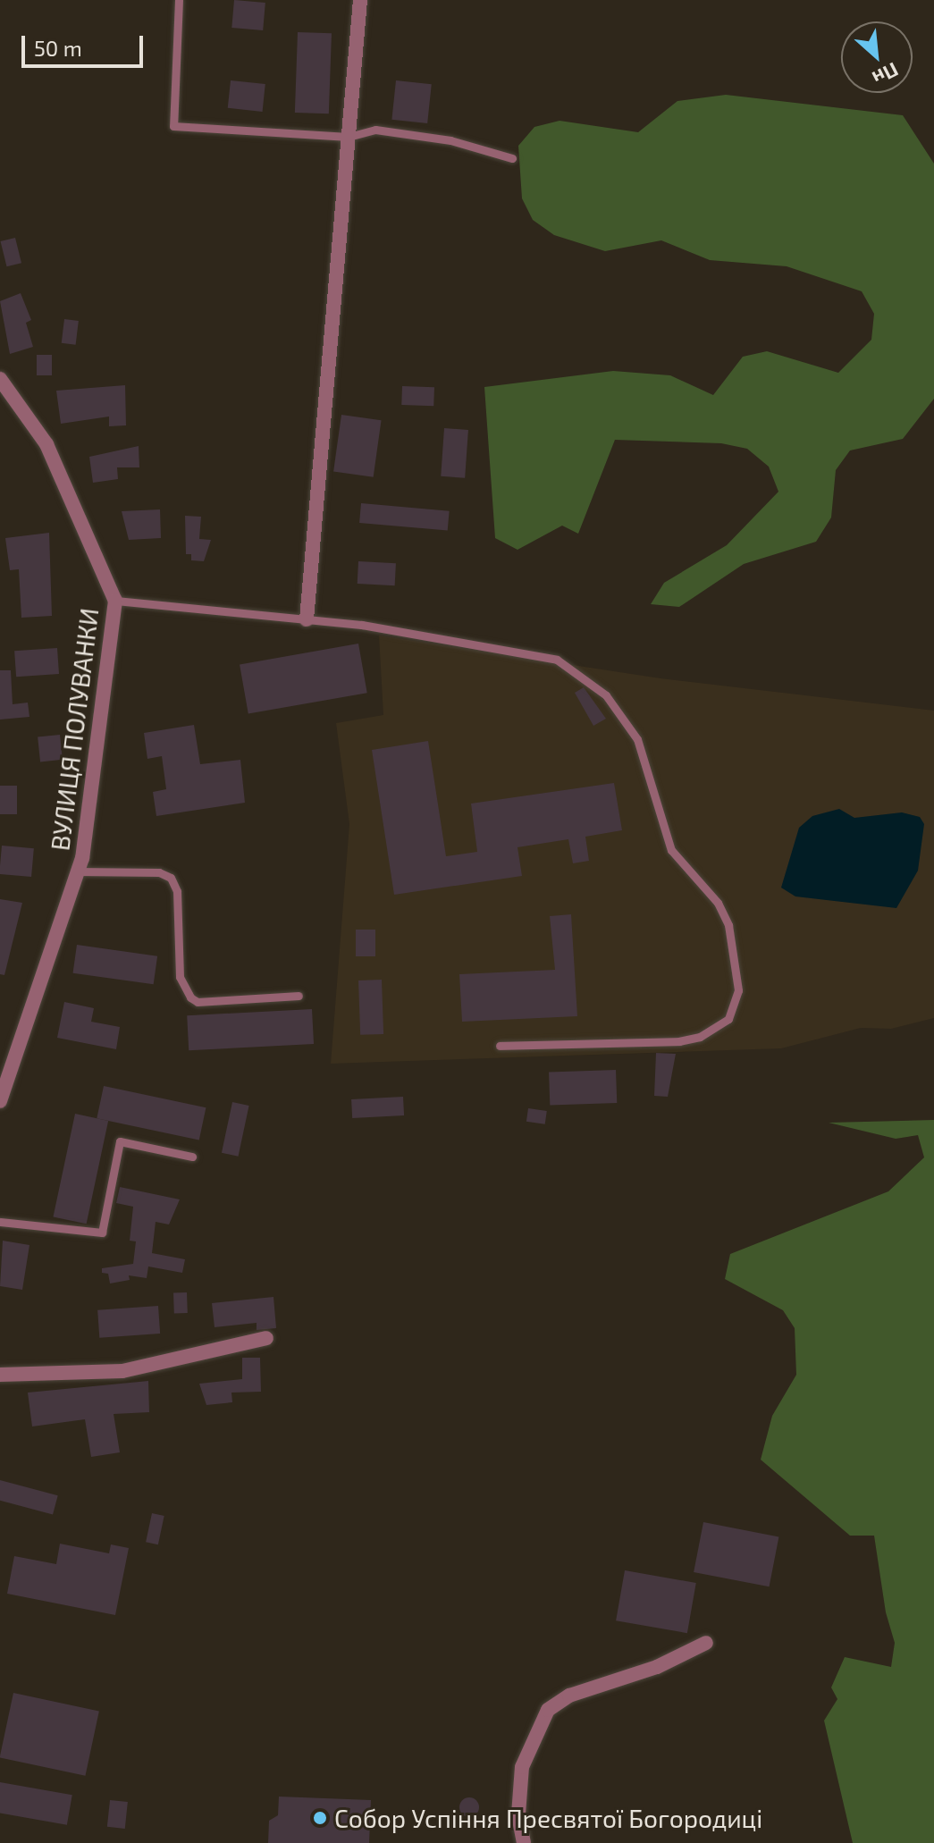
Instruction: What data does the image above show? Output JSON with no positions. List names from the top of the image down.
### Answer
{
  "streets": {
    "street": ["ВУЛИЦЯ ПОЛУВАНКИ"]
  },
  "places": ["Собор Успіння Пресвятої Богородиці"],
  "scale_bar": "50 m",
  "north": "bottom right"
}
